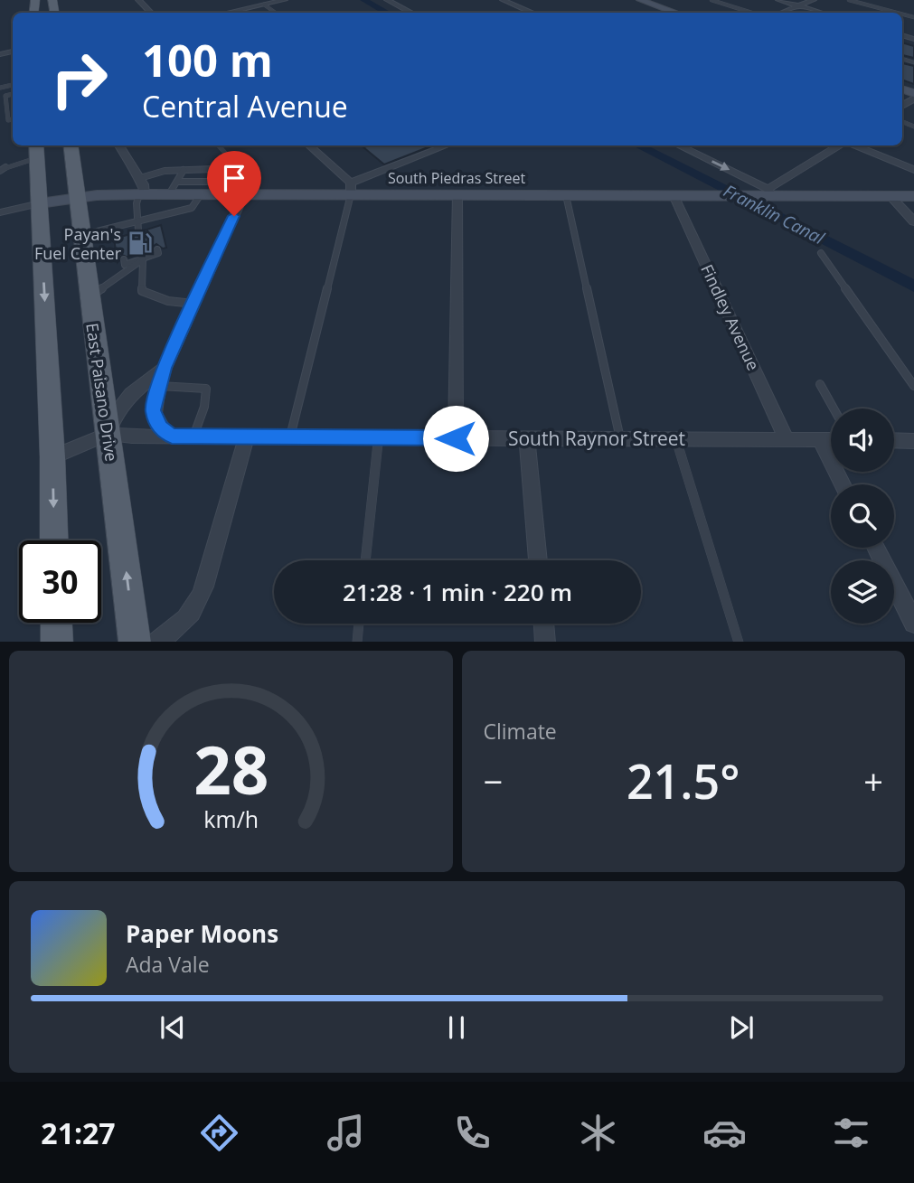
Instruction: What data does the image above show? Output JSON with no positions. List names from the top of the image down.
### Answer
{
  "streets": {
    "main road": ["South Piedras Street", "East Paisano Drive"],
    "street": ["Findley Avenue", "South Raynor Street"]
  },
  "crossings": [
    ["South Piedras Street", "Findley Avenue"],
    ["South Piedras Street", "East Paisano Drive"],
    ["Findley Avenue", "South Raynor Street"],
    ["East Paisano Drive", "South Raynor Street"]
  ],
  "water": ["Franklin Canal"],
  "places": {
    "fuel station": ["Payan's Fuel Center"]
  },
  "page": {
    "turn": ["100 m", "Central Avenue"],
    "limit": "30",
    "trip": "21:28 · 1 min · 220 m",
    "tile": "Climate",
    "heat": ["−", "21.5°", "+"],
    "song": ["Paper Moons", "Ada Vale"],
    "tabs": "21:27",
    "gauge": ["28", "km/h"]
  }
}
